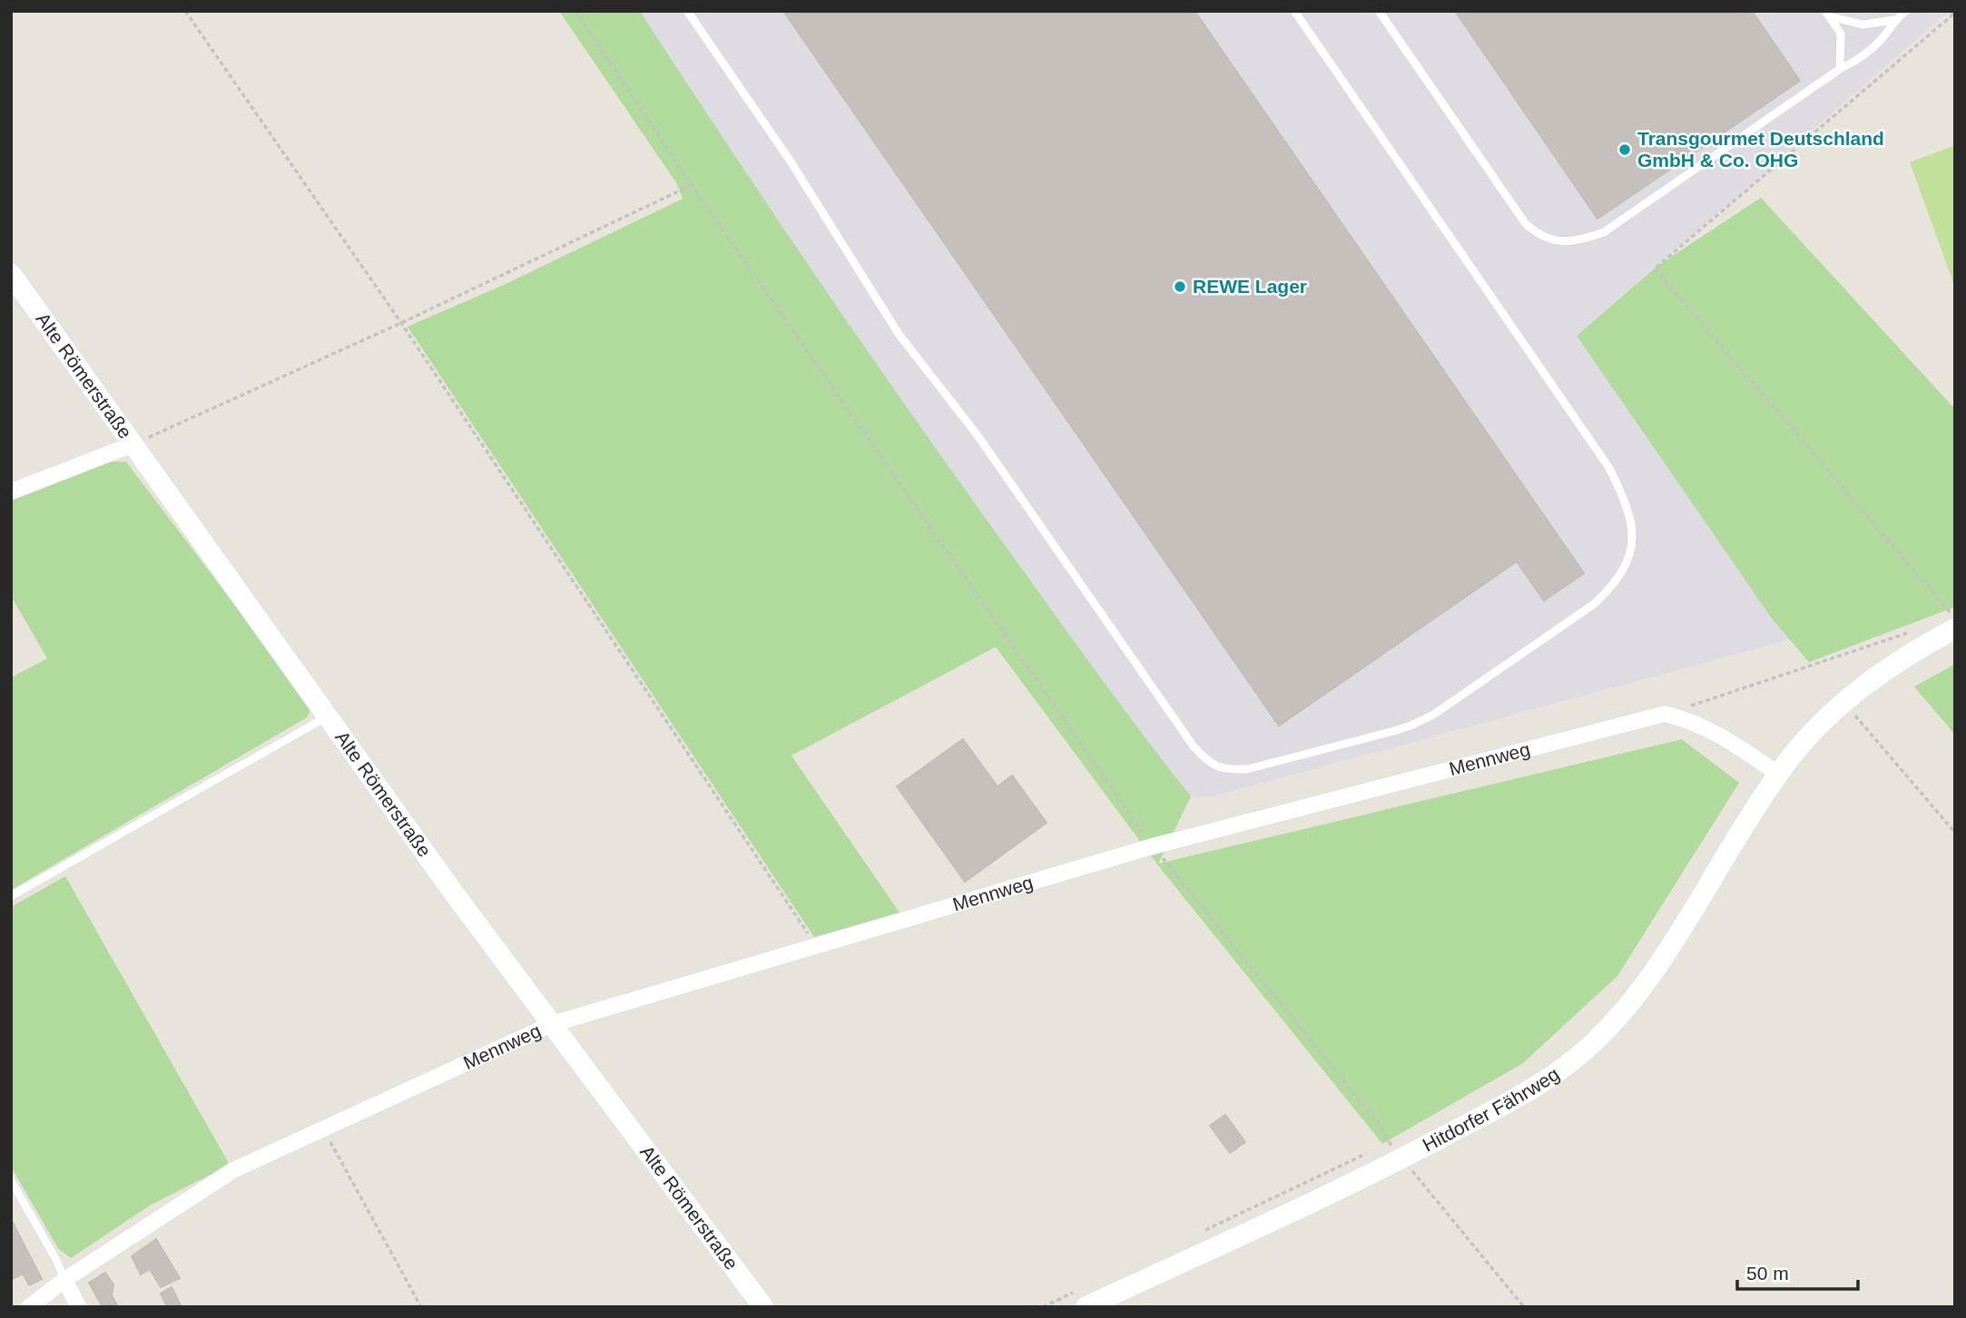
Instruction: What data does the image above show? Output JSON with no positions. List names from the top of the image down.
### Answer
{
  "streets": {
    "street": ["Alte Römerstraße", "Mennweg", "Hitdorfer Fährweg"]
  },
  "crossings": [
    ["Alte Römerstraße", "Mennweg"]
  ],
  "places": ["Transgourmet Deutschland GmbH & Co. OHG", "REWE Lager"],
  "scale_bar": "50 m"
}
